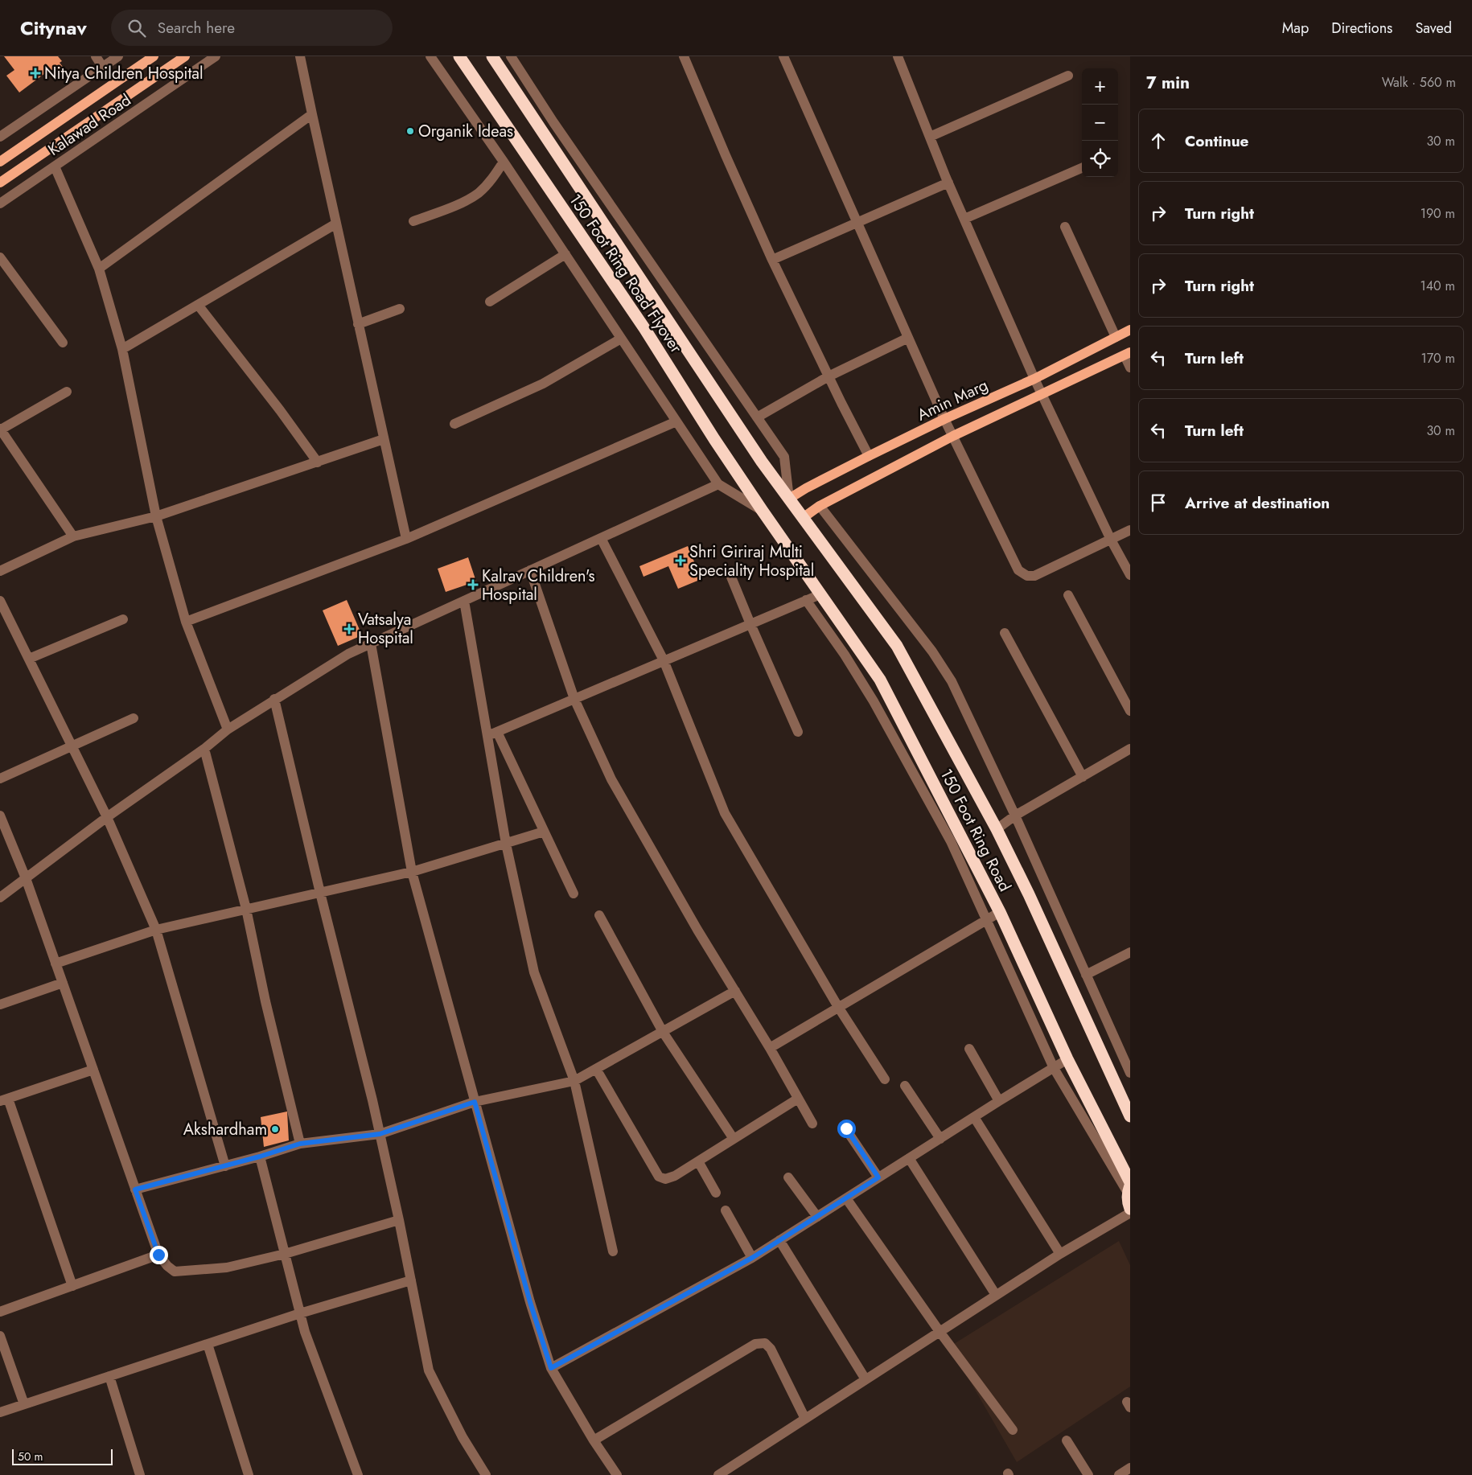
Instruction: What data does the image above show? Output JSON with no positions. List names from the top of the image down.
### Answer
{
  "streets": {
    "highway": ["150 Foot Ring Road Flyover", "150 Foot Ring Road"],
    "main road": ["Amin Marg"],
    "street": ["Kalawad Road"]
  },
  "crossings": [
    ["150 Foot Ring Road Flyover", "Amin Marg"],
    ["150 Foot Ring Road Flyover", "150 Foot Ring Road"],
    ["Amin Marg", "150 Foot Ring Road"]
  ],
  "places": {
    "health": [
      "Nitya Children Hospital",
      "Shri Giriraj Multi Speciality Hospital",
      "Kalrav Children's Hospital",
      "Vatsalya Hospital"
    ],
    "other": ["Organik Ideas", "Akshardham"]
  },
  "scale_bar": "50 m",
  "page": {
    "header": "Citynav",
    "search": "Search here",
    "nav": ["Map", "Directions", "Saved"],
    "heading": ["7 min", "Walk · 560 m"],
    "map_buttons": ["+", "−"],
    "list": [
      ["Continue", "30 m"],
      ["Turn right", "190 m"],
      ["Turn right", "140 m"],
      ["Turn left", "170 m"],
      ["Turn left", "30 m"],
      "Arrive at destination"
    ],
    "scale": "50 m"
  }
}
